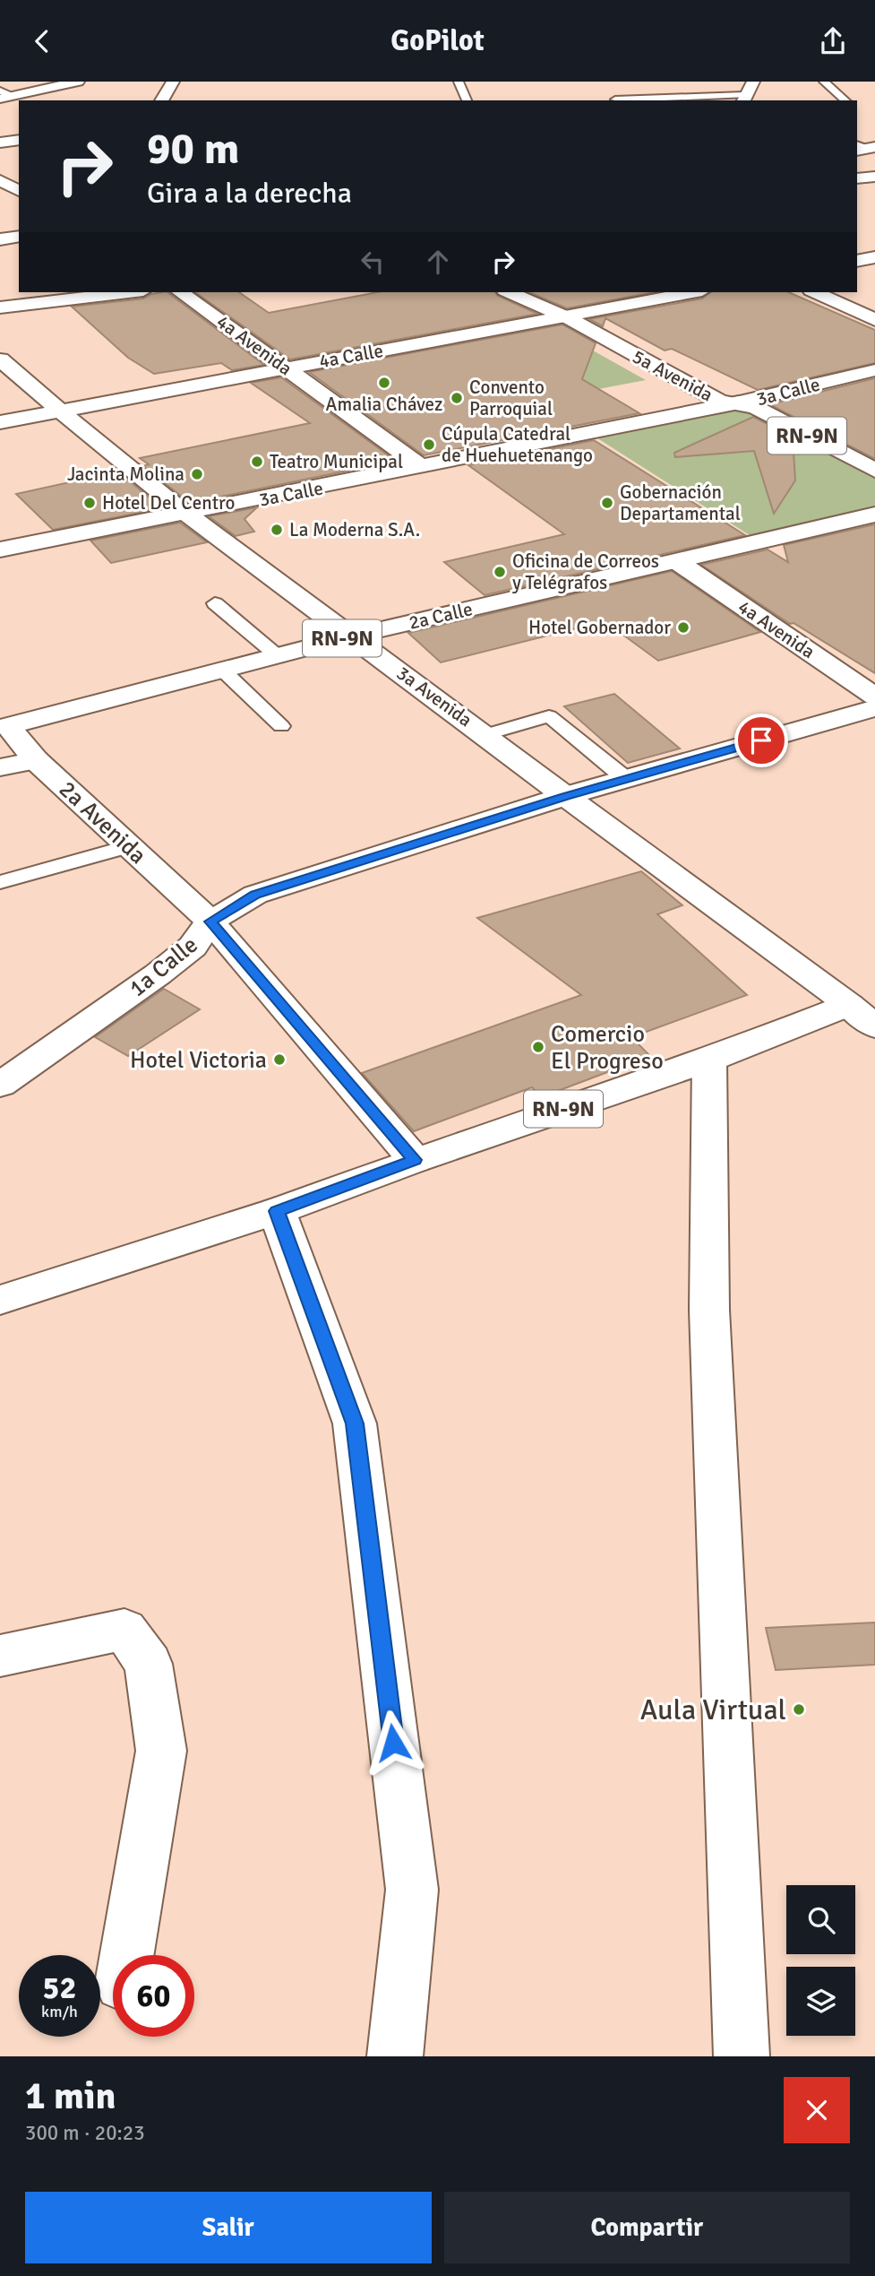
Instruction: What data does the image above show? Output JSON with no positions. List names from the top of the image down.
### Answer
{
  "streets": {
    "street": [
      "4a Avenida",
      "4a Calle",
      "5a Avenida",
      "3a Calle",
      "RN-9N",
      "2a Calle",
      "3a Avenida",
      "2a Avenida",
      "1a Calle"
    ]
  },
  "crossings": [
    ["4a Avenida", "4a Calle"],
    ["4a Avenida", "3a Calle"],
    ["4a Avenida", "2a Calle"],
    ["4a Calle", "5a Avenida"],
    ["4a Calle", "3a Avenida"],
    ["5a Avenida", "3a Calle"],
    ["3a Calle", "3a Avenida"],
    ["RN-9N", "3a Avenida"],
    ["2a Calle", "3a Avenida"],
    ["2a Calle", "2a Avenida"],
    ["3a Avenida", "1a Calle"],
    ["2a Avenida", "1a Calle"]
  ],
  "places": [
    "Amalia Chávez",
    "Convento Parroquial",
    "Cúpula Catedral de Huehuetenango",
    "Teatro Municipal",
    "Jacinta Molina",
    "Hotel Del Centro",
    "Gobernación Departamental",
    "La Moderna S.A.",
    "Oficina de Correos y Telégrafos",
    "Hotel Gobernador",
    "Comercio El Progreso",
    "Hotel Victoria",
    "Aula Virtual"
  ],
  "page": {
    "header": "GoPilot",
    "turn": ["90 m", "Gira a la derecha"],
    "speed": "52 km/h",
    "limit": "60",
    "heading": ["1 min", "300 m · 20:23"],
    "buttons": ["Salir", "Compartir"]
  }
}
